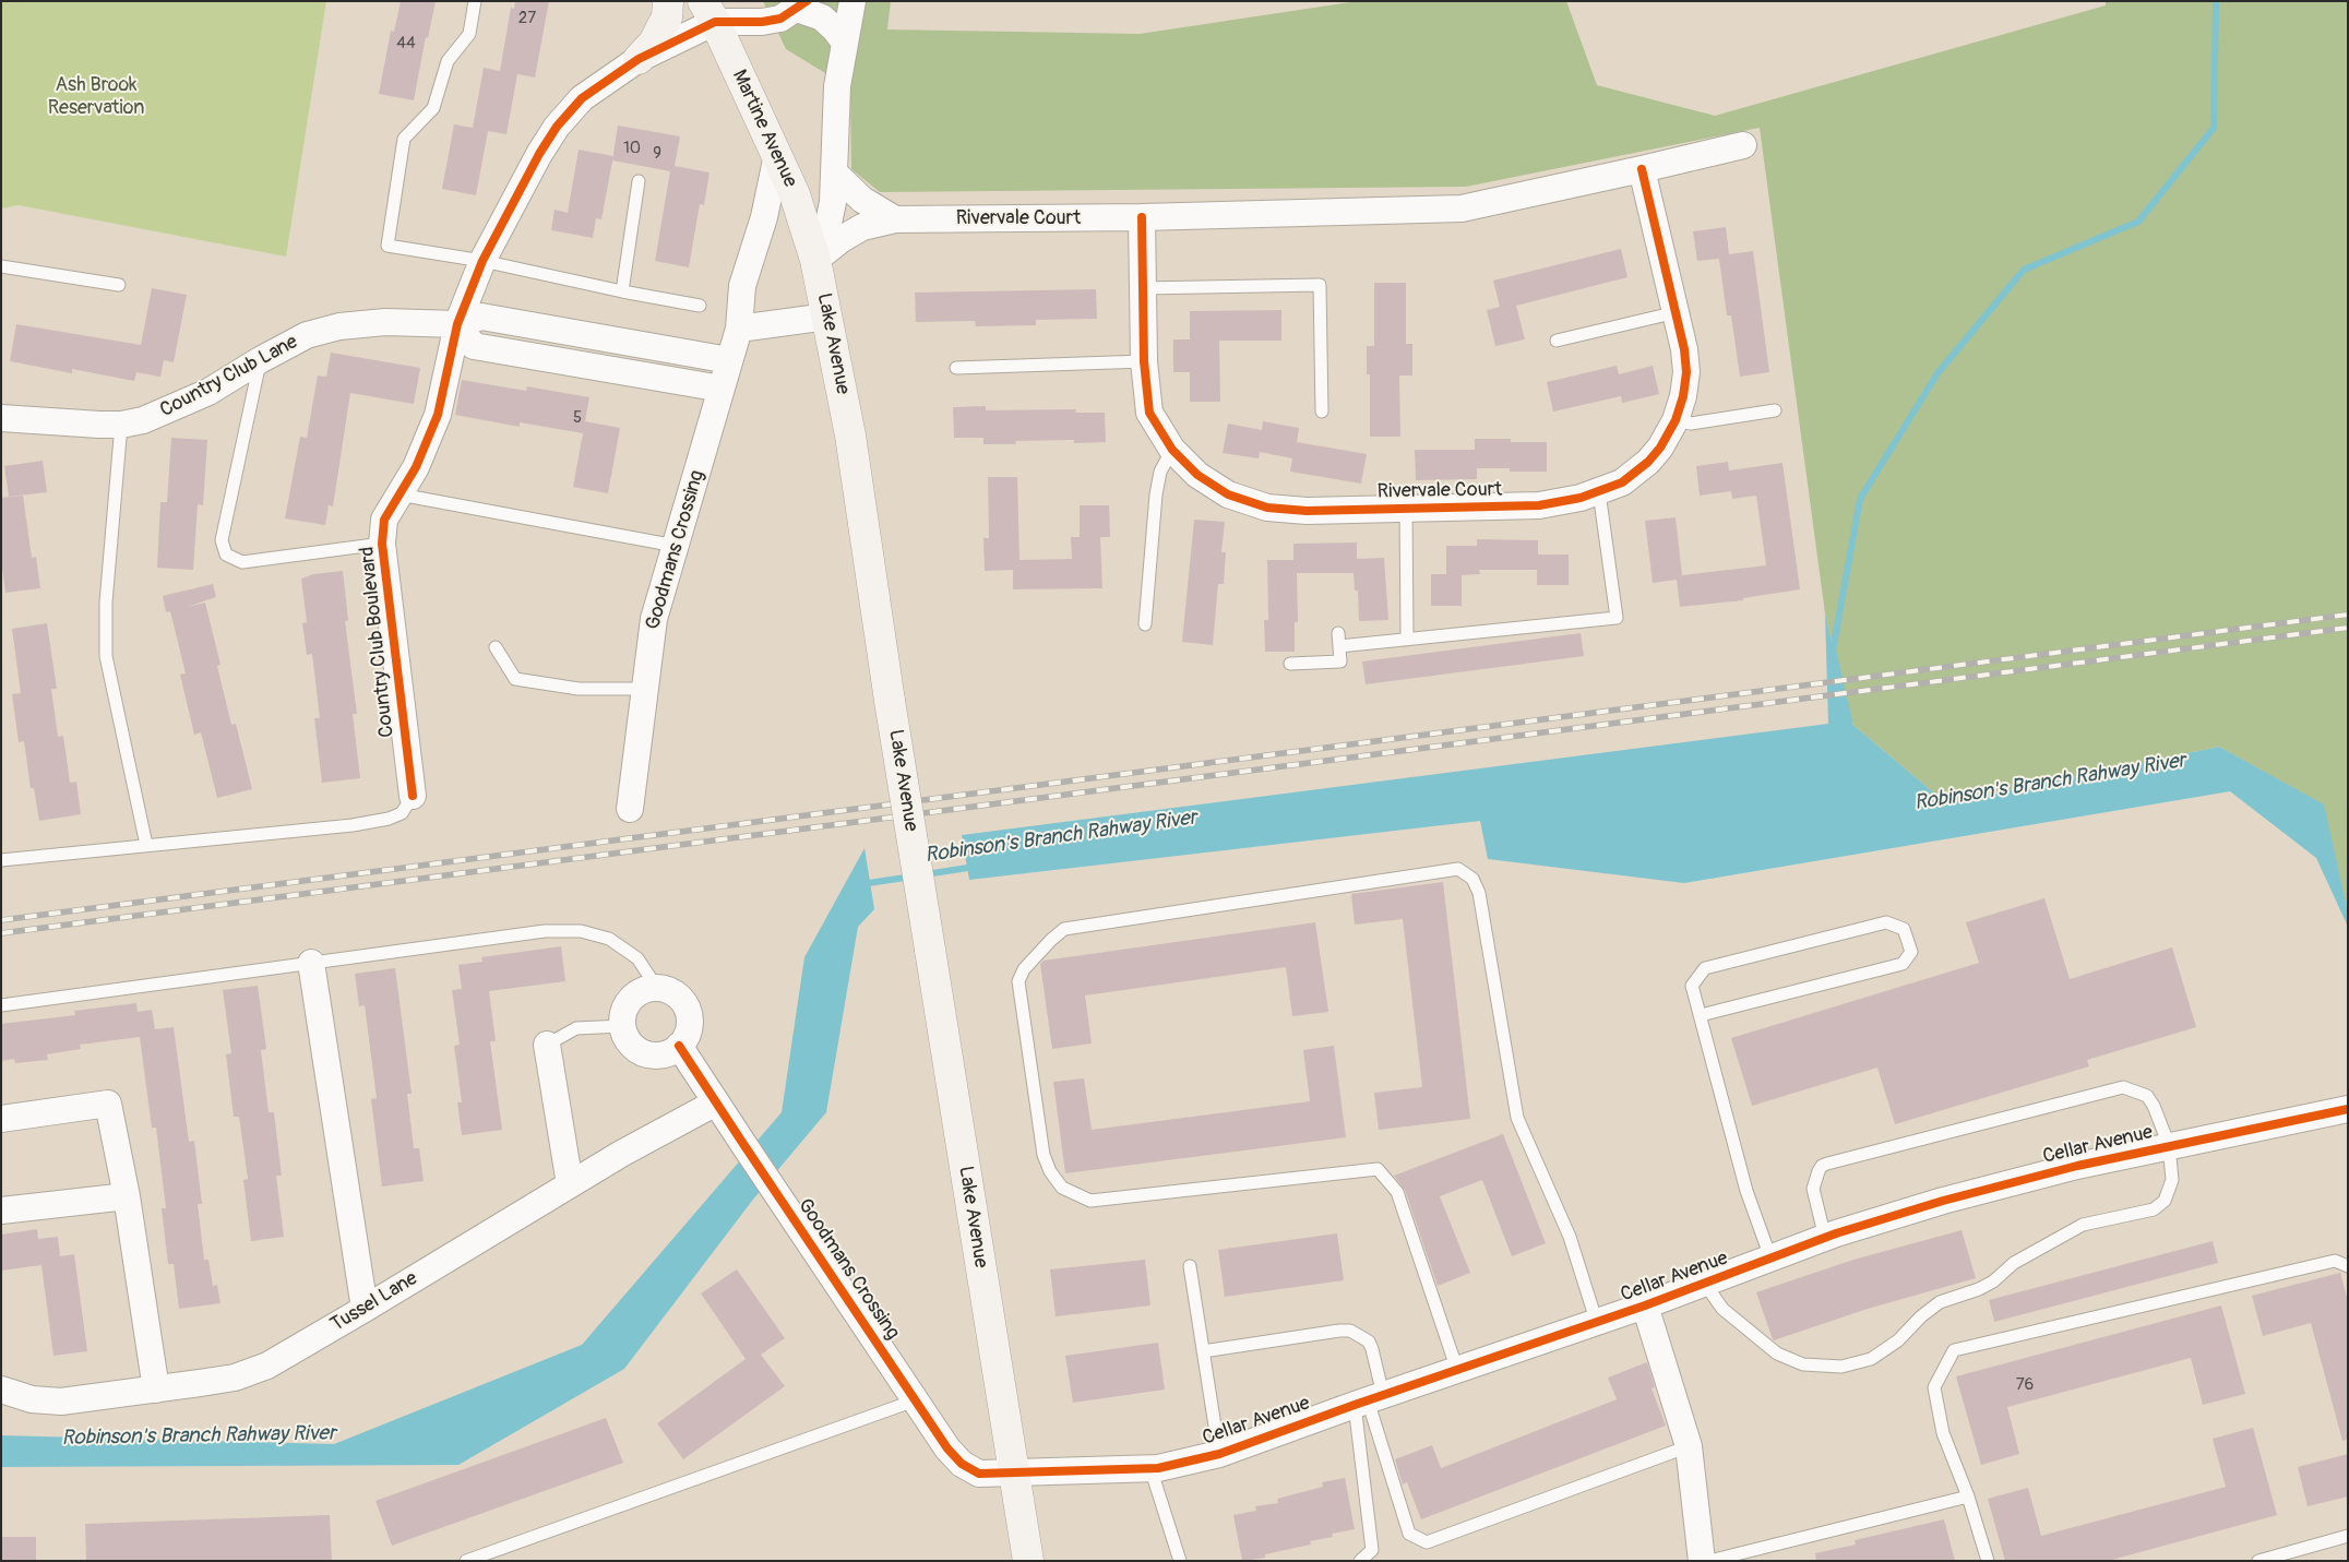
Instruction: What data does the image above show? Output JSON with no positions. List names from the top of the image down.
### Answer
{
  "streets": {
    "main road": ["Martine Avenue", "Lake Avenue"],
    "street": [
      "Rivervale Court",
      "Country Club Lane",
      "Goodmans Crossing",
      "Country Club Boulevard",
      "Cellar Avenue",
      "Tussel Lane"
    ]
  },
  "crossings": [
    ["Martine Avenue", "Rivervale Court"],
    ["Martine Avenue", "Lake Avenue"],
    ["Martine Avenue", "Goodmans Crossing"],
    ["Martine Avenue", "Country Club Boulevard"],
    ["Rivervale Court", "Lake Avenue"],
    ["Lake Avenue", "Goodmans Crossing"],
    ["Lake Avenue", "Cellar Avenue"],
    ["Country Club Lane", "Goodmans Crossing"],
    ["Country Club Lane", "Country Club Boulevard"],
    ["Goodmans Crossing", "Cellar Avenue"],
    ["Goodmans Crossing", "Tussel Lane"]
  ],
  "water": ["Robinson's Branch Rahway River"],
  "parks": ["Ash Brook Reservation"],
  "house_numbers": [
    "27",
    "44",
    "10",
    "9",
    "5",
    "76"
  ]
}
